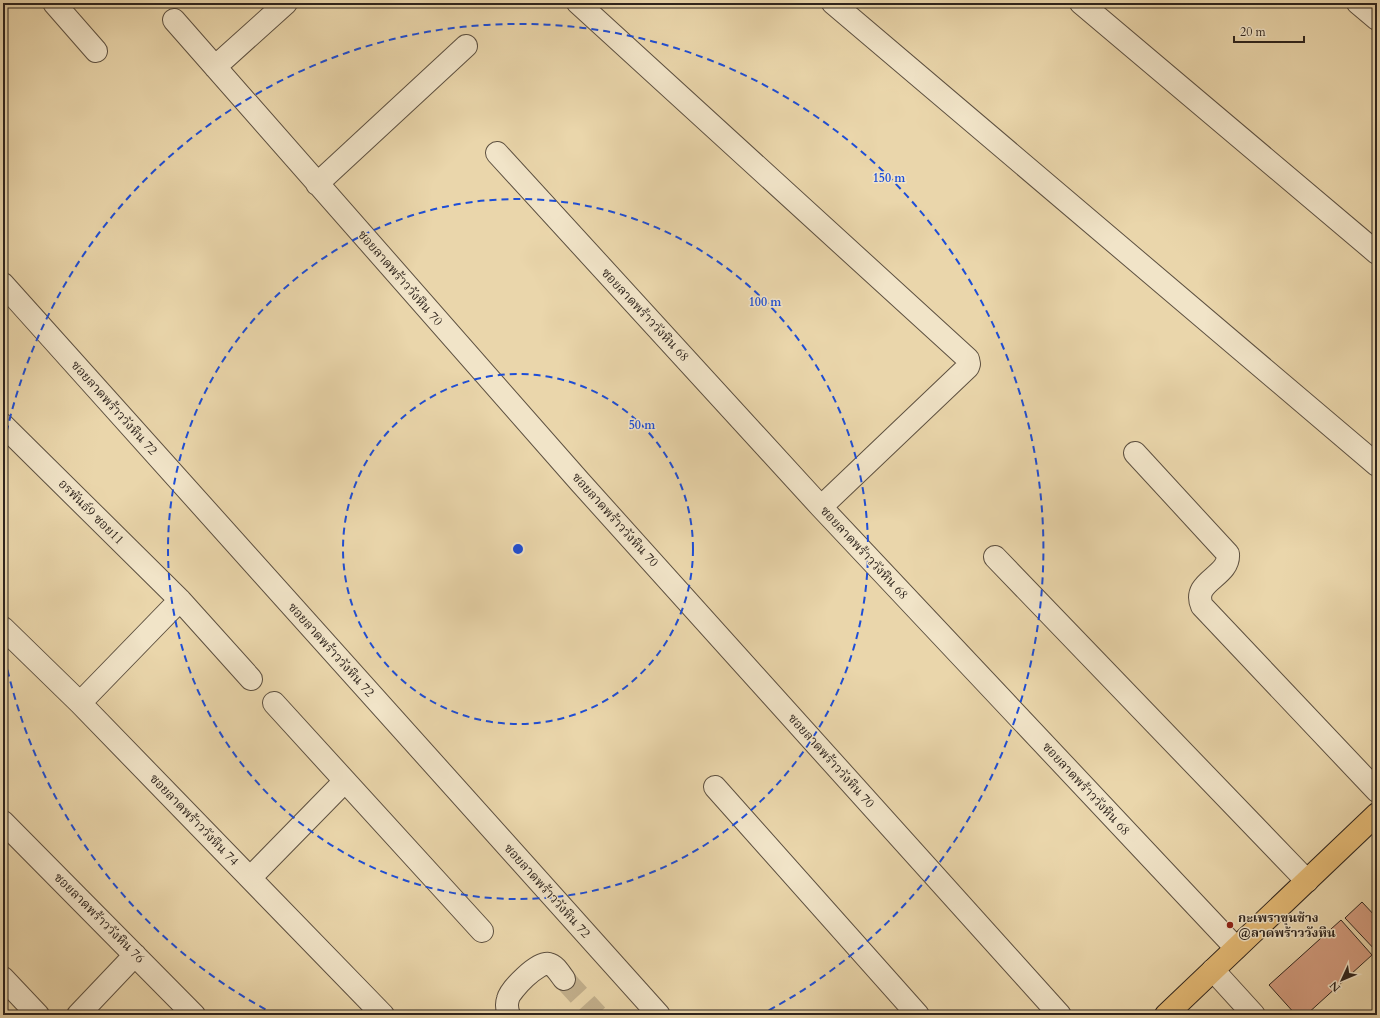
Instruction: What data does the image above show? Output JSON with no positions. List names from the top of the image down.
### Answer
{
  "streets": {
    "street": [
      "ซอยลาดพร้าววังหิน 70",
      "ซอยลาดพร้าววังหิน 68",
      "ซอยลาดพร้าววังหิน 72",
      "อรพันธ์9 ซอย11",
      "ซอยลาดพร้าววังหิน 74",
      "ซอยลาดพร้าววังหิน 76"
    ]
  },
  "places": ["กะเพราขุนช้าง @ลาดพร้าววังหิน"],
  "scale_bar": "20 m",
  "north": "bottom left",
  "rings": ["150 m", "100 m", "50 m"]
}
